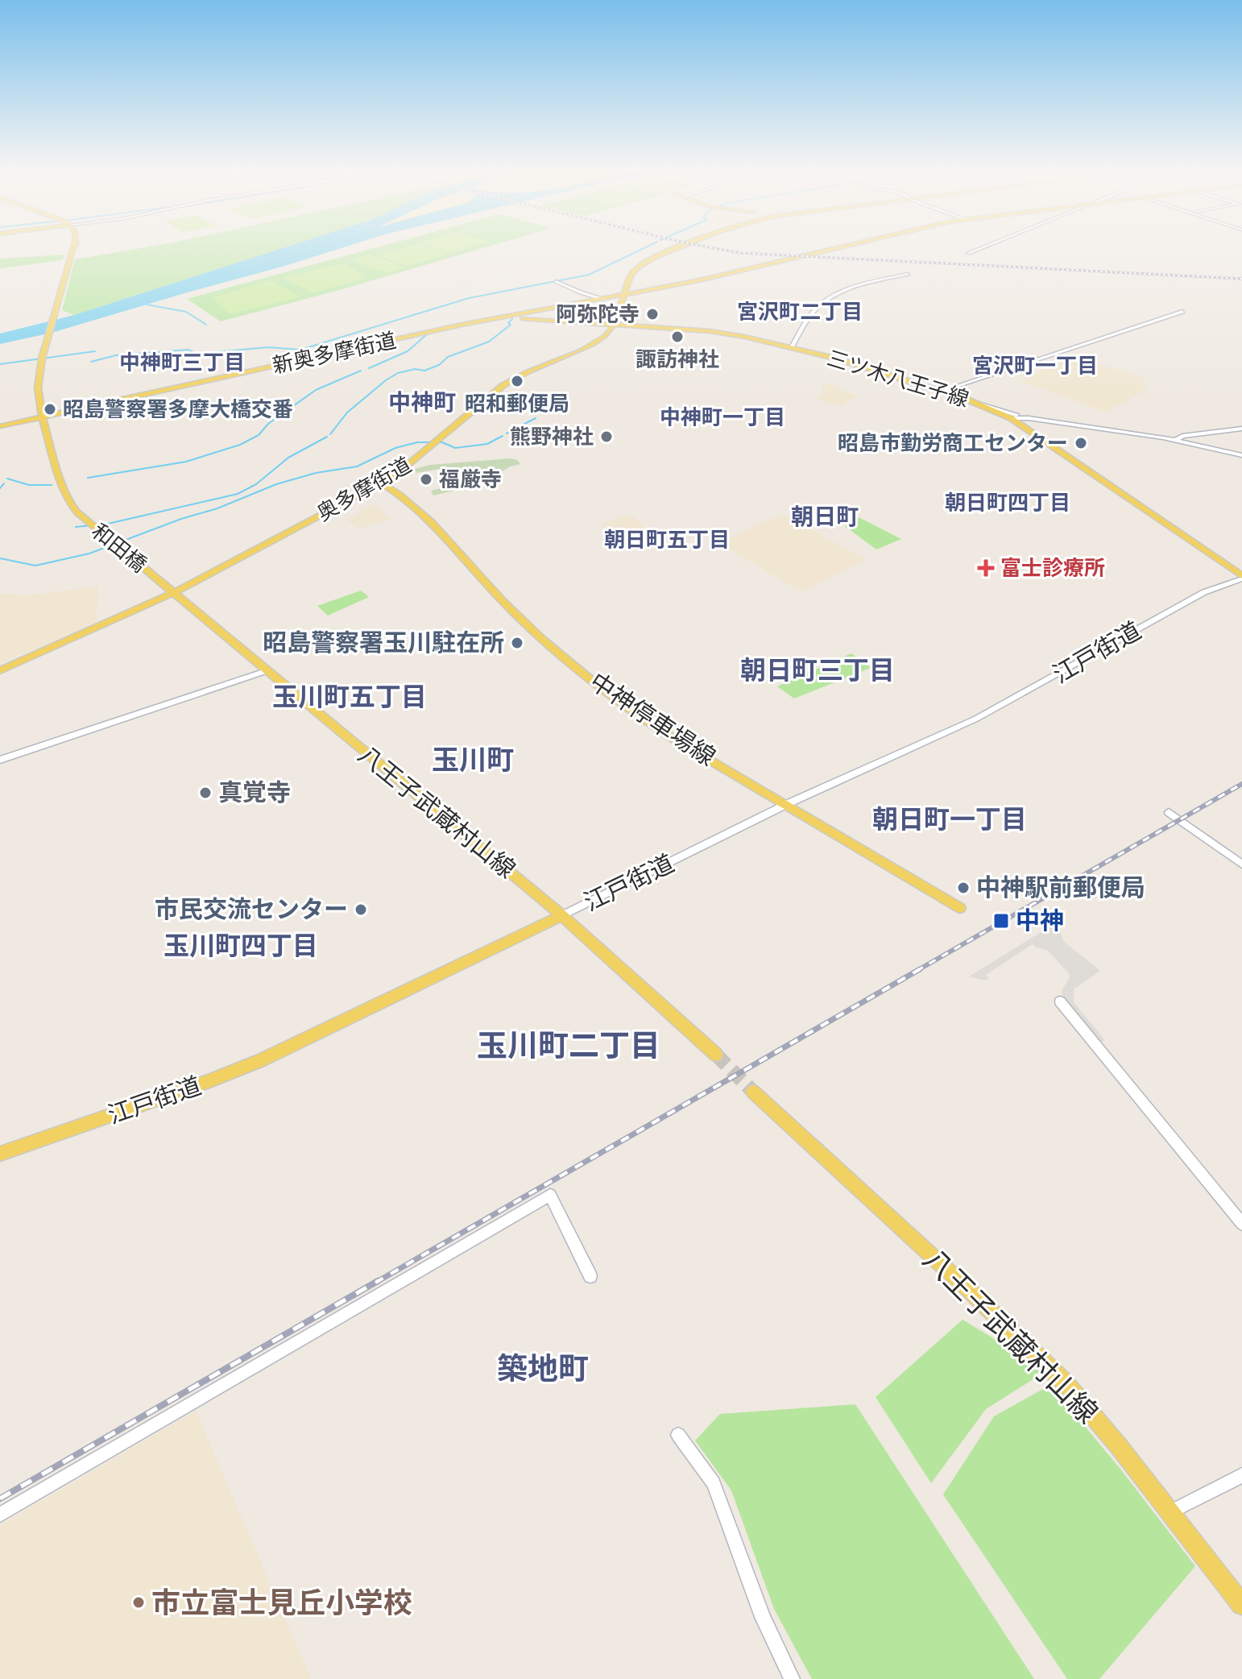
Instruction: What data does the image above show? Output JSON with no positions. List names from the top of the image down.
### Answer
{
  "streets": {
    "main road": [
      "新奥多摩街道",
      "三ツ木八王子線",
      "奥多摩街道",
      "和田橋",
      "江戸街道",
      "中神停車場線",
      "八王子武蔵村山線"
    ]
  },
  "crossings": [
    ["新奥多摩街道", "三ツ木八王子線"],
    ["新奥多摩街道", "和田橋"],
    ["三ツ木八王子線", "奥多摩街道"],
    ["三ツ木八王子線", "江戸街道"],
    ["奥多摩街道", "中神停車場線"],
    ["奥多摩街道", "八王子武蔵村山線"],
    ["和田橋", "八王子武蔵村山線"],
    ["江戸街道", "中神停車場線"],
    ["江戸街道", "八王子武蔵村山線"]
  ],
  "districts": [
    "宮沢町二丁目",
    "中神町三丁目",
    "宮沢町一丁目",
    "中神町",
    "中神町一丁目",
    "朝日町四丁目",
    "朝日町",
    "朝日町五丁目",
    "朝日町三丁目",
    "玉川町五丁目",
    "玉川町",
    "朝日町一丁目",
    "玉川町四丁目",
    "玉川町二丁目",
    "築地町"
  ],
  "places": {
    "other": [
      "阿弥陀寺",
      "諏訪神社",
      "昭和郵便局",
      "昭島警察署多摩大橋交番",
      "熊野神社",
      "昭島市勤労商工センター",
      "福厳寺",
      "昭島警察署玉川駐在所",
      "真覚寺",
      "中神駅前郵便局",
      "市民交流センター",
      "市立富士見丘小学校"
    ],
    "health": ["富士診療所"],
    "transit": ["中神"]
  }
}
